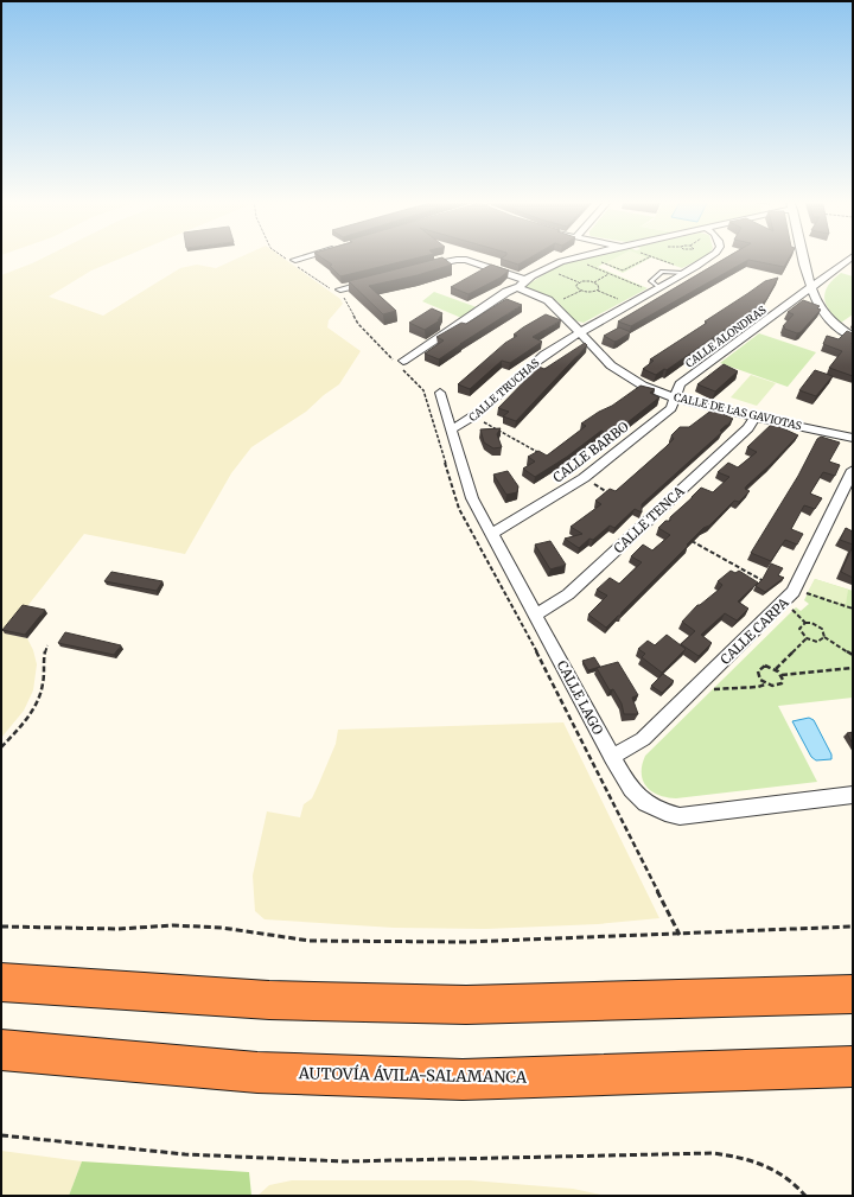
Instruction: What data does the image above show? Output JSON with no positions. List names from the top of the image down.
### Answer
{
  "streets": {
    "highway": ["AUTOVÍA ÁVILA-SALAMANCA"],
    "street": [
      "CALLE ALONDRAS",
      "CALLE TRUCHAS",
      "CALLE DE LAS GAVIOTAS",
      "CALLE BARBO",
      "CALLE TENCA",
      "CALLE CARPA",
      "CALLE LAGO"
    ]
  },
  "crossings": [
    ["CALLE ALONDRAS", "CALLE DE LAS GAVIOTAS"],
    ["CALLE ALONDRAS", "CALLE BARBO"],
    ["CALLE TRUCHAS", "CALLE DE LAS GAVIOTAS"],
    ["CALLE TRUCHAS", "CALLE LAGO"],
    ["CALLE DE LAS GAVIOTAS", "CALLE BARBO"],
    ["CALLE DE LAS GAVIOTAS", "CALLE TENCA"],
    ["CALLE BARBO", "CALLE LAGO"],
    ["CALLE TENCA", "CALLE LAGO"],
    ["CALLE CARPA", "CALLE LAGO"]
  ]
}
